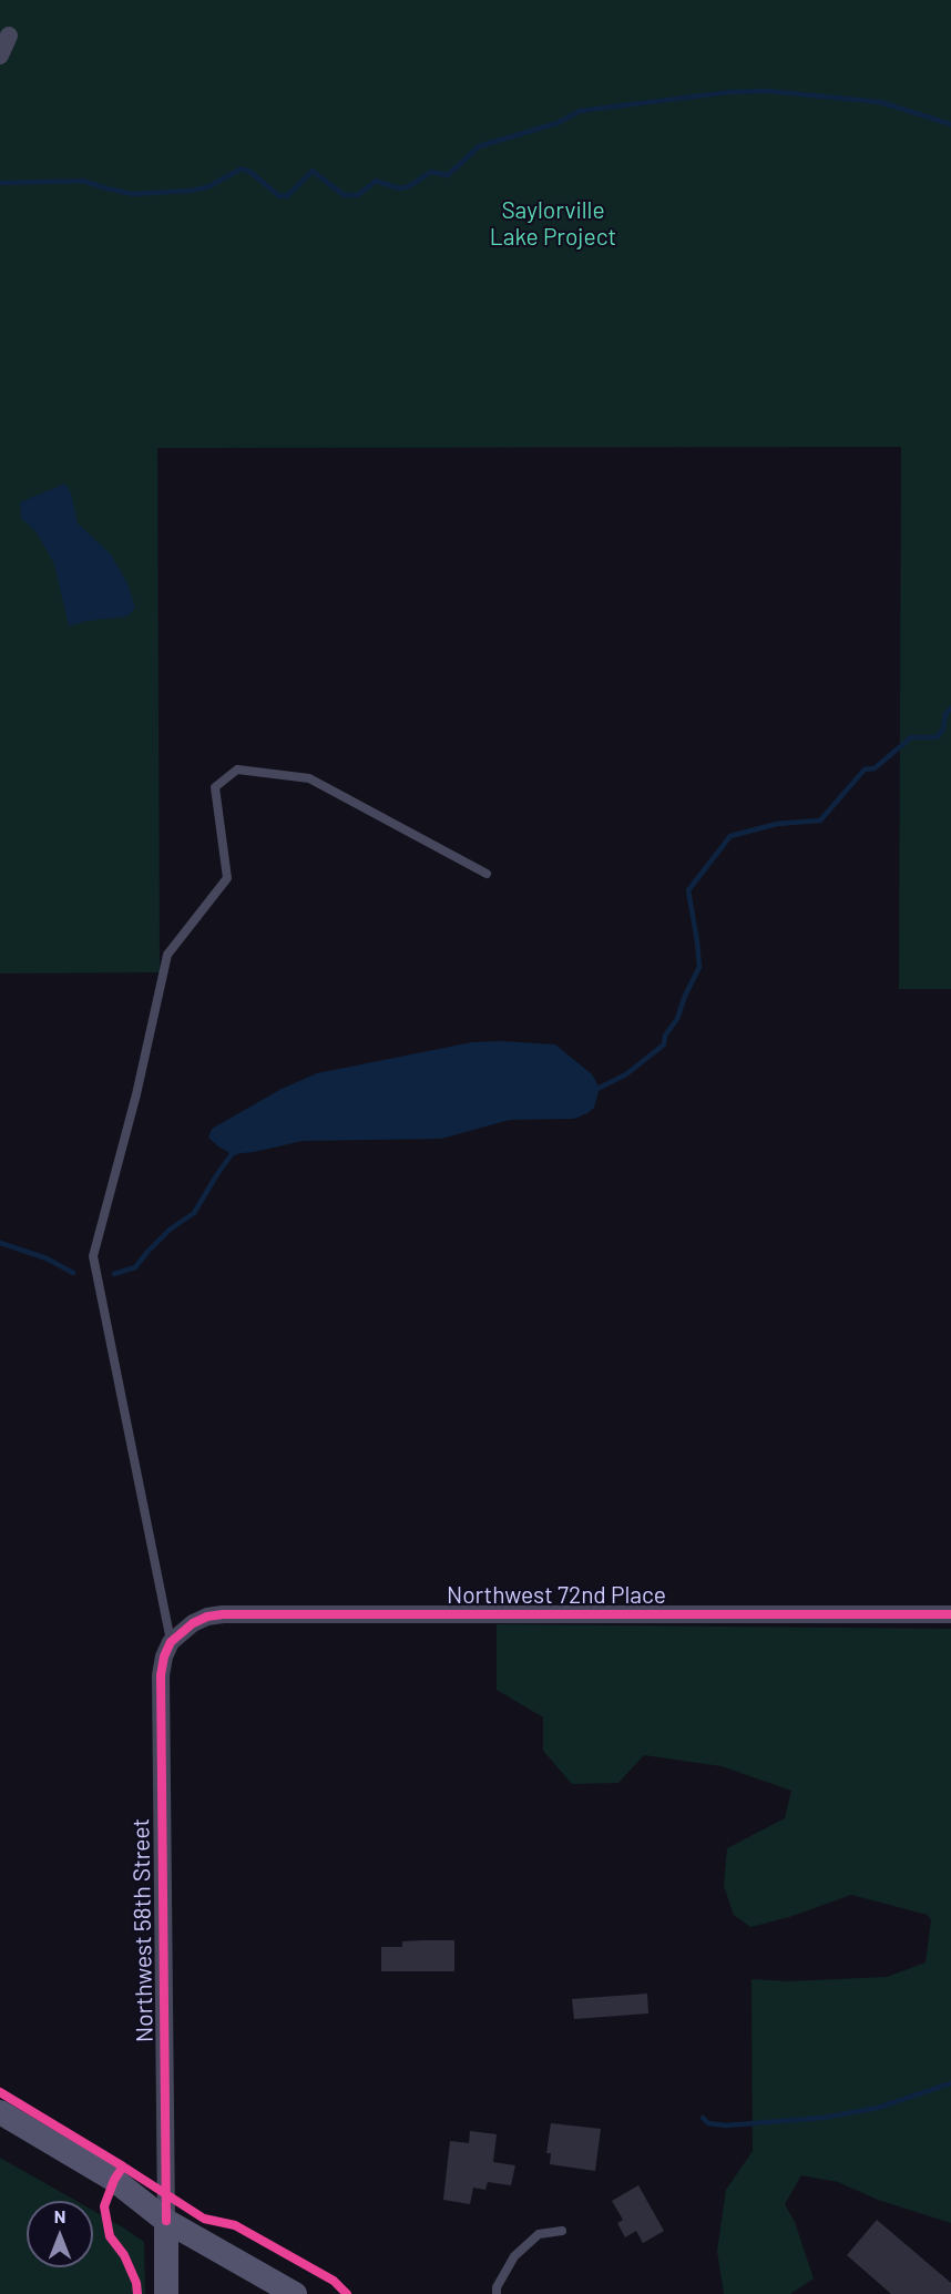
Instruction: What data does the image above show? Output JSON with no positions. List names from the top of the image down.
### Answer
{
  "streets": {
    "street": ["Northwest 72nd Place", "Northwest 58th Street"]
  },
  "crossings": [
    ["Northwest 72nd Place", "Northwest 58th Street"]
  ],
  "parks": ["Saylorville Lake Project"],
  "north": "top"
}
